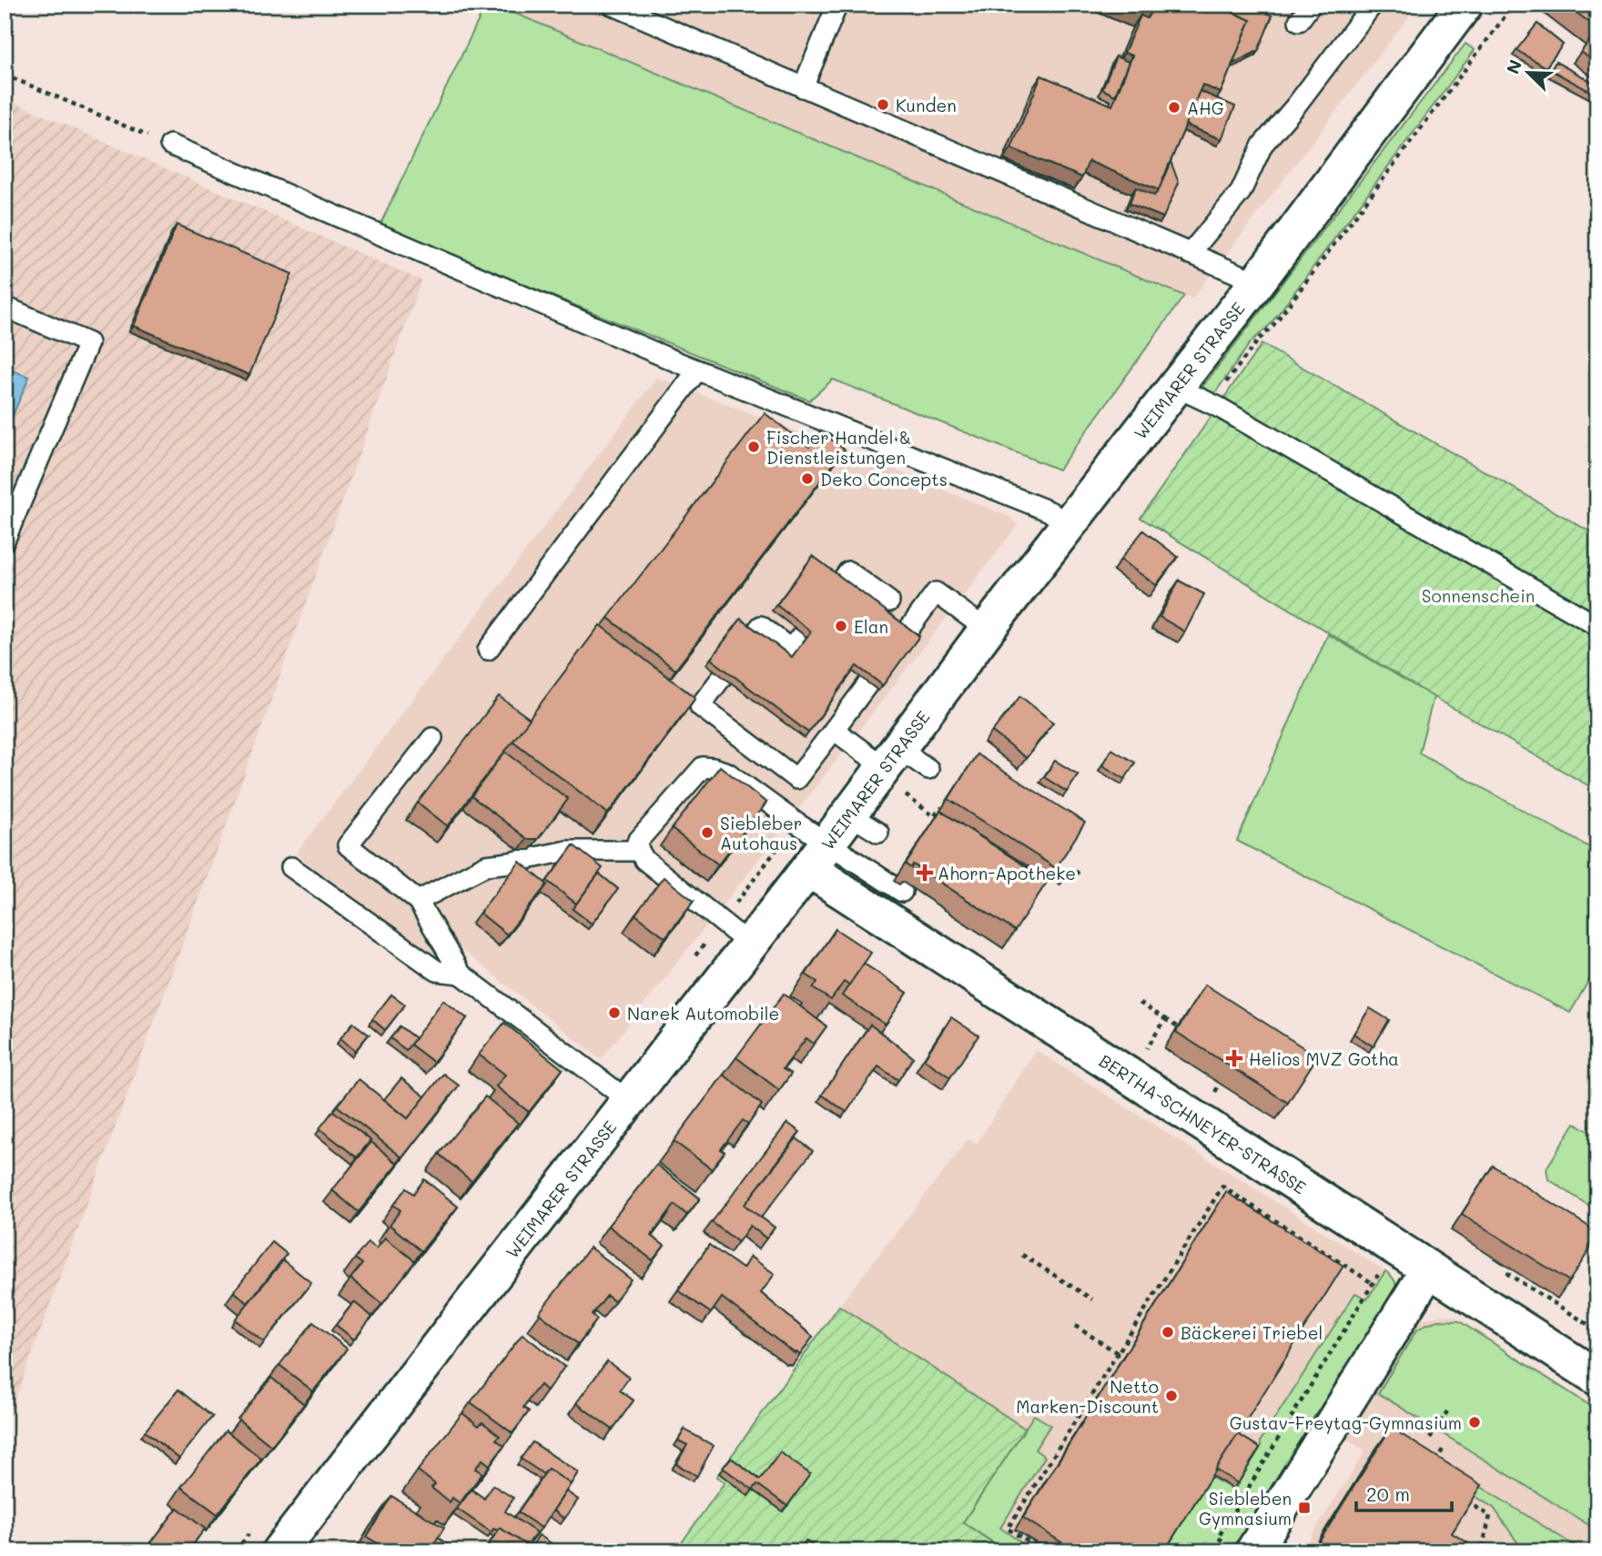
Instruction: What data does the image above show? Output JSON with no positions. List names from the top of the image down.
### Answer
{
  "streets": {
    "street": ["WEIMARER STRASSE", "BERTHA-SCHNEYER-STRASSE"]
  },
  "crossings": [
    ["WEIMARER STRASSE", "BERTHA-SCHNEYER-STRASSE"]
  ],
  "parks": ["Sonnenschein"],
  "places": {
    "other": [
      "Kunden",
      "AHG",
      "Fischer Handel & Dienstleistungen",
      "Deko Concepts",
      "Elan",
      "Siebleber Autohaus",
      "Narek Automobile",
      "Bäckerei Triebel",
      "Netto Marken-Discount",
      "Gustav-Freytag-Gymnasium"
    ],
    "health": ["Ahorn-Apotheke", "Helios MVZ Gotha"],
    "transit": ["Siebleben Gymnasium"]
  },
  "scale_bar": "20 m",
  "north": "top left"
}
